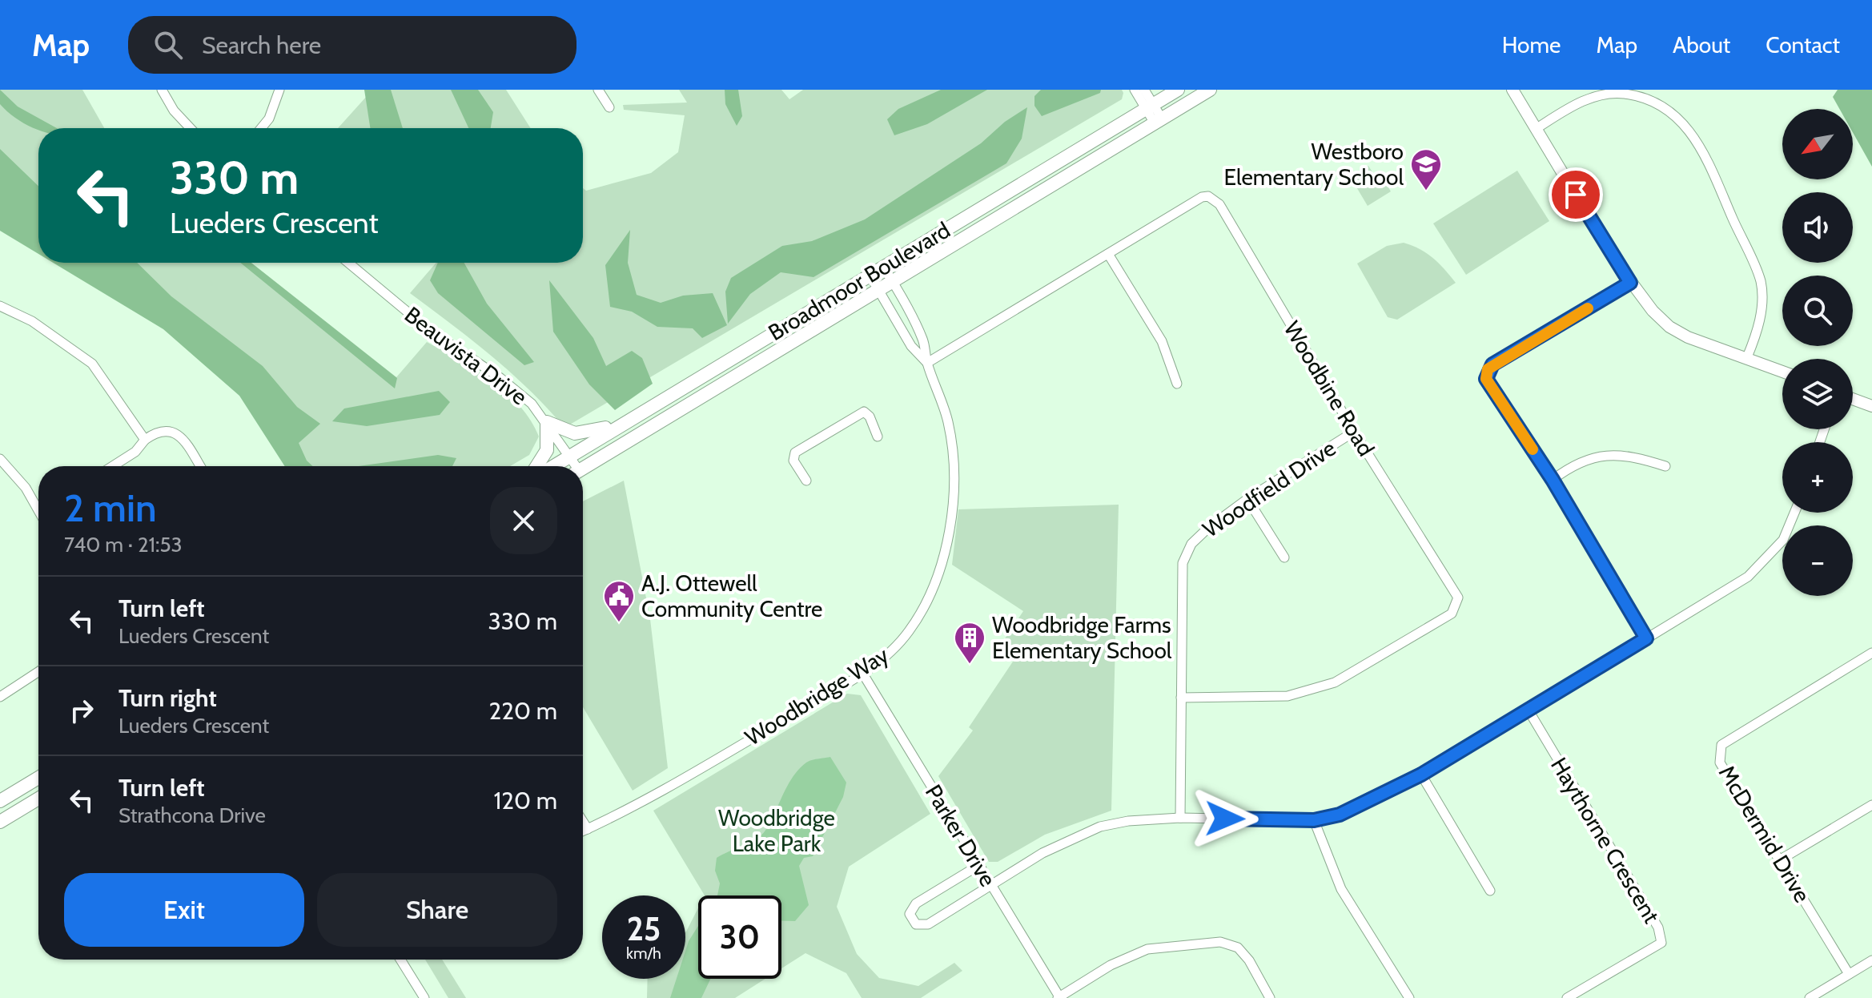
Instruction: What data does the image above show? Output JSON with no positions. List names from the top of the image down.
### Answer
{
  "streets": {
    "main road": ["Broadmoor Boulevard"],
    "street": [
      "Beauvista Drive",
      "Woodbine Road",
      "Woodfield Drive",
      "Woodbridge Way",
      "McDermid Drive",
      "Parker Drive",
      "Haythorne Crescent"
    ]
  },
  "crossings": [
    ["Broadmoor Boulevard", "Beauvista Drive"],
    ["Broadmoor Boulevard", "Woodbridge Way"],
    ["Woodbine Road", "Woodfield Drive"],
    ["Woodbine Road", "Woodbridge Way"],
    ["Woodbridge Way", "Parker Drive"]
  ],
  "parks": ["Woodbridge Lake Park"],
  "places": {
    "school or university": ["Westboro Elementary School"],
    "public building": ["A.J. Ottewell Community Centre"],
    "building": ["Woodbridge Farms Elementary School"]
  },
  "north": "bottom left",
  "page": {
    "header": "Map",
    "search": "Search here",
    "nav": [
      "Home",
      "Map",
      "About",
      "Contact"
    ],
    "map_buttons": ["+", "−"],
    "turn": ["330 m", "Lueders Crescent"],
    "heading": ["2 min", "740 m · 21:53"],
    "list": [
      {
        "name": "Turn left",
        "note": "Lueders Crescent",
        "value": "330 m"
      },
      {
        "name": "Turn right",
        "note": "Lueders Crescent",
        "value": "220 m"
      },
      {
        "name": "Turn left",
        "note": "Strathcona Drive",
        "value": "120 m"
      }
    ],
    "buttons": ["Exit", "Share"],
    "speed": "25 km/h",
    "limit": "30"
  }
}
